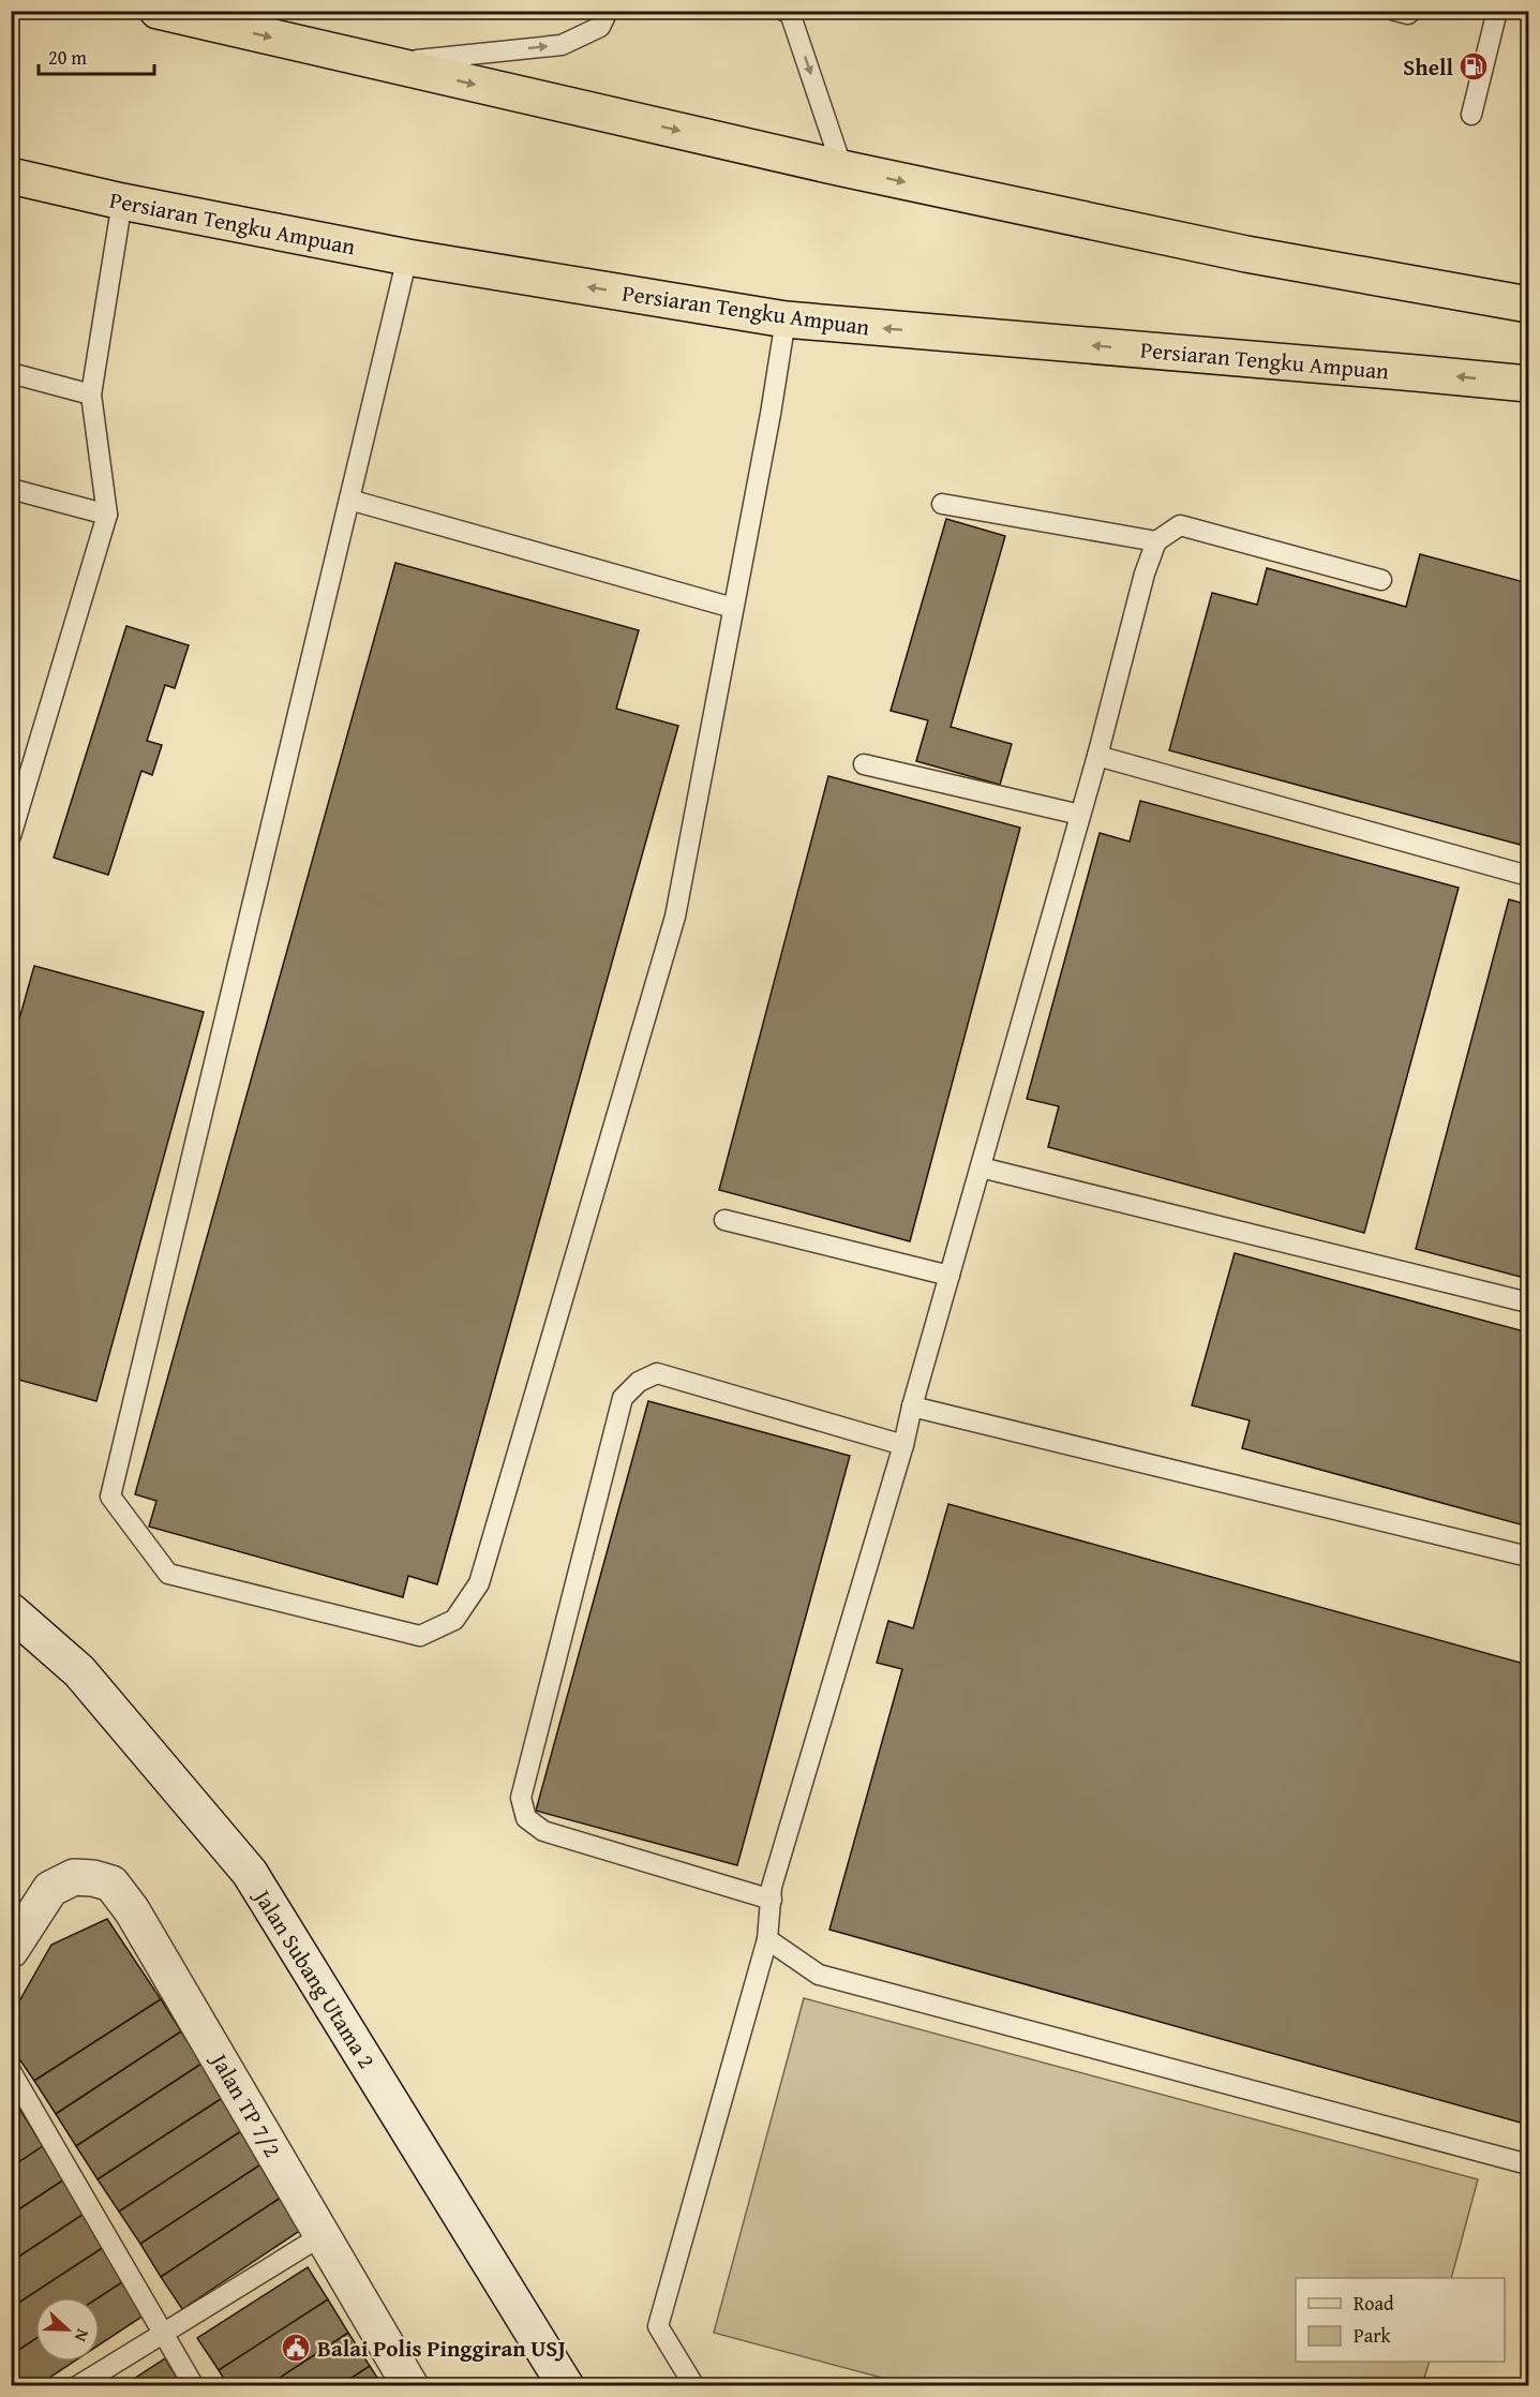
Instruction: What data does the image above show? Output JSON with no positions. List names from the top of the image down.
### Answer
{
  "streets": {
    "main road": ["Persiaran Tengku Ampuan", "Jalan Subang Utama 2", "Jalan TP 7/2"]
  },
  "places": {
    "fuel station": ["Shell"],
    "public building": ["Balai Polis Pinggiran USJ"]
  },
  "legend": ["Road", "Park"],
  "scale_bar": "20 m",
  "north": "right"
}
